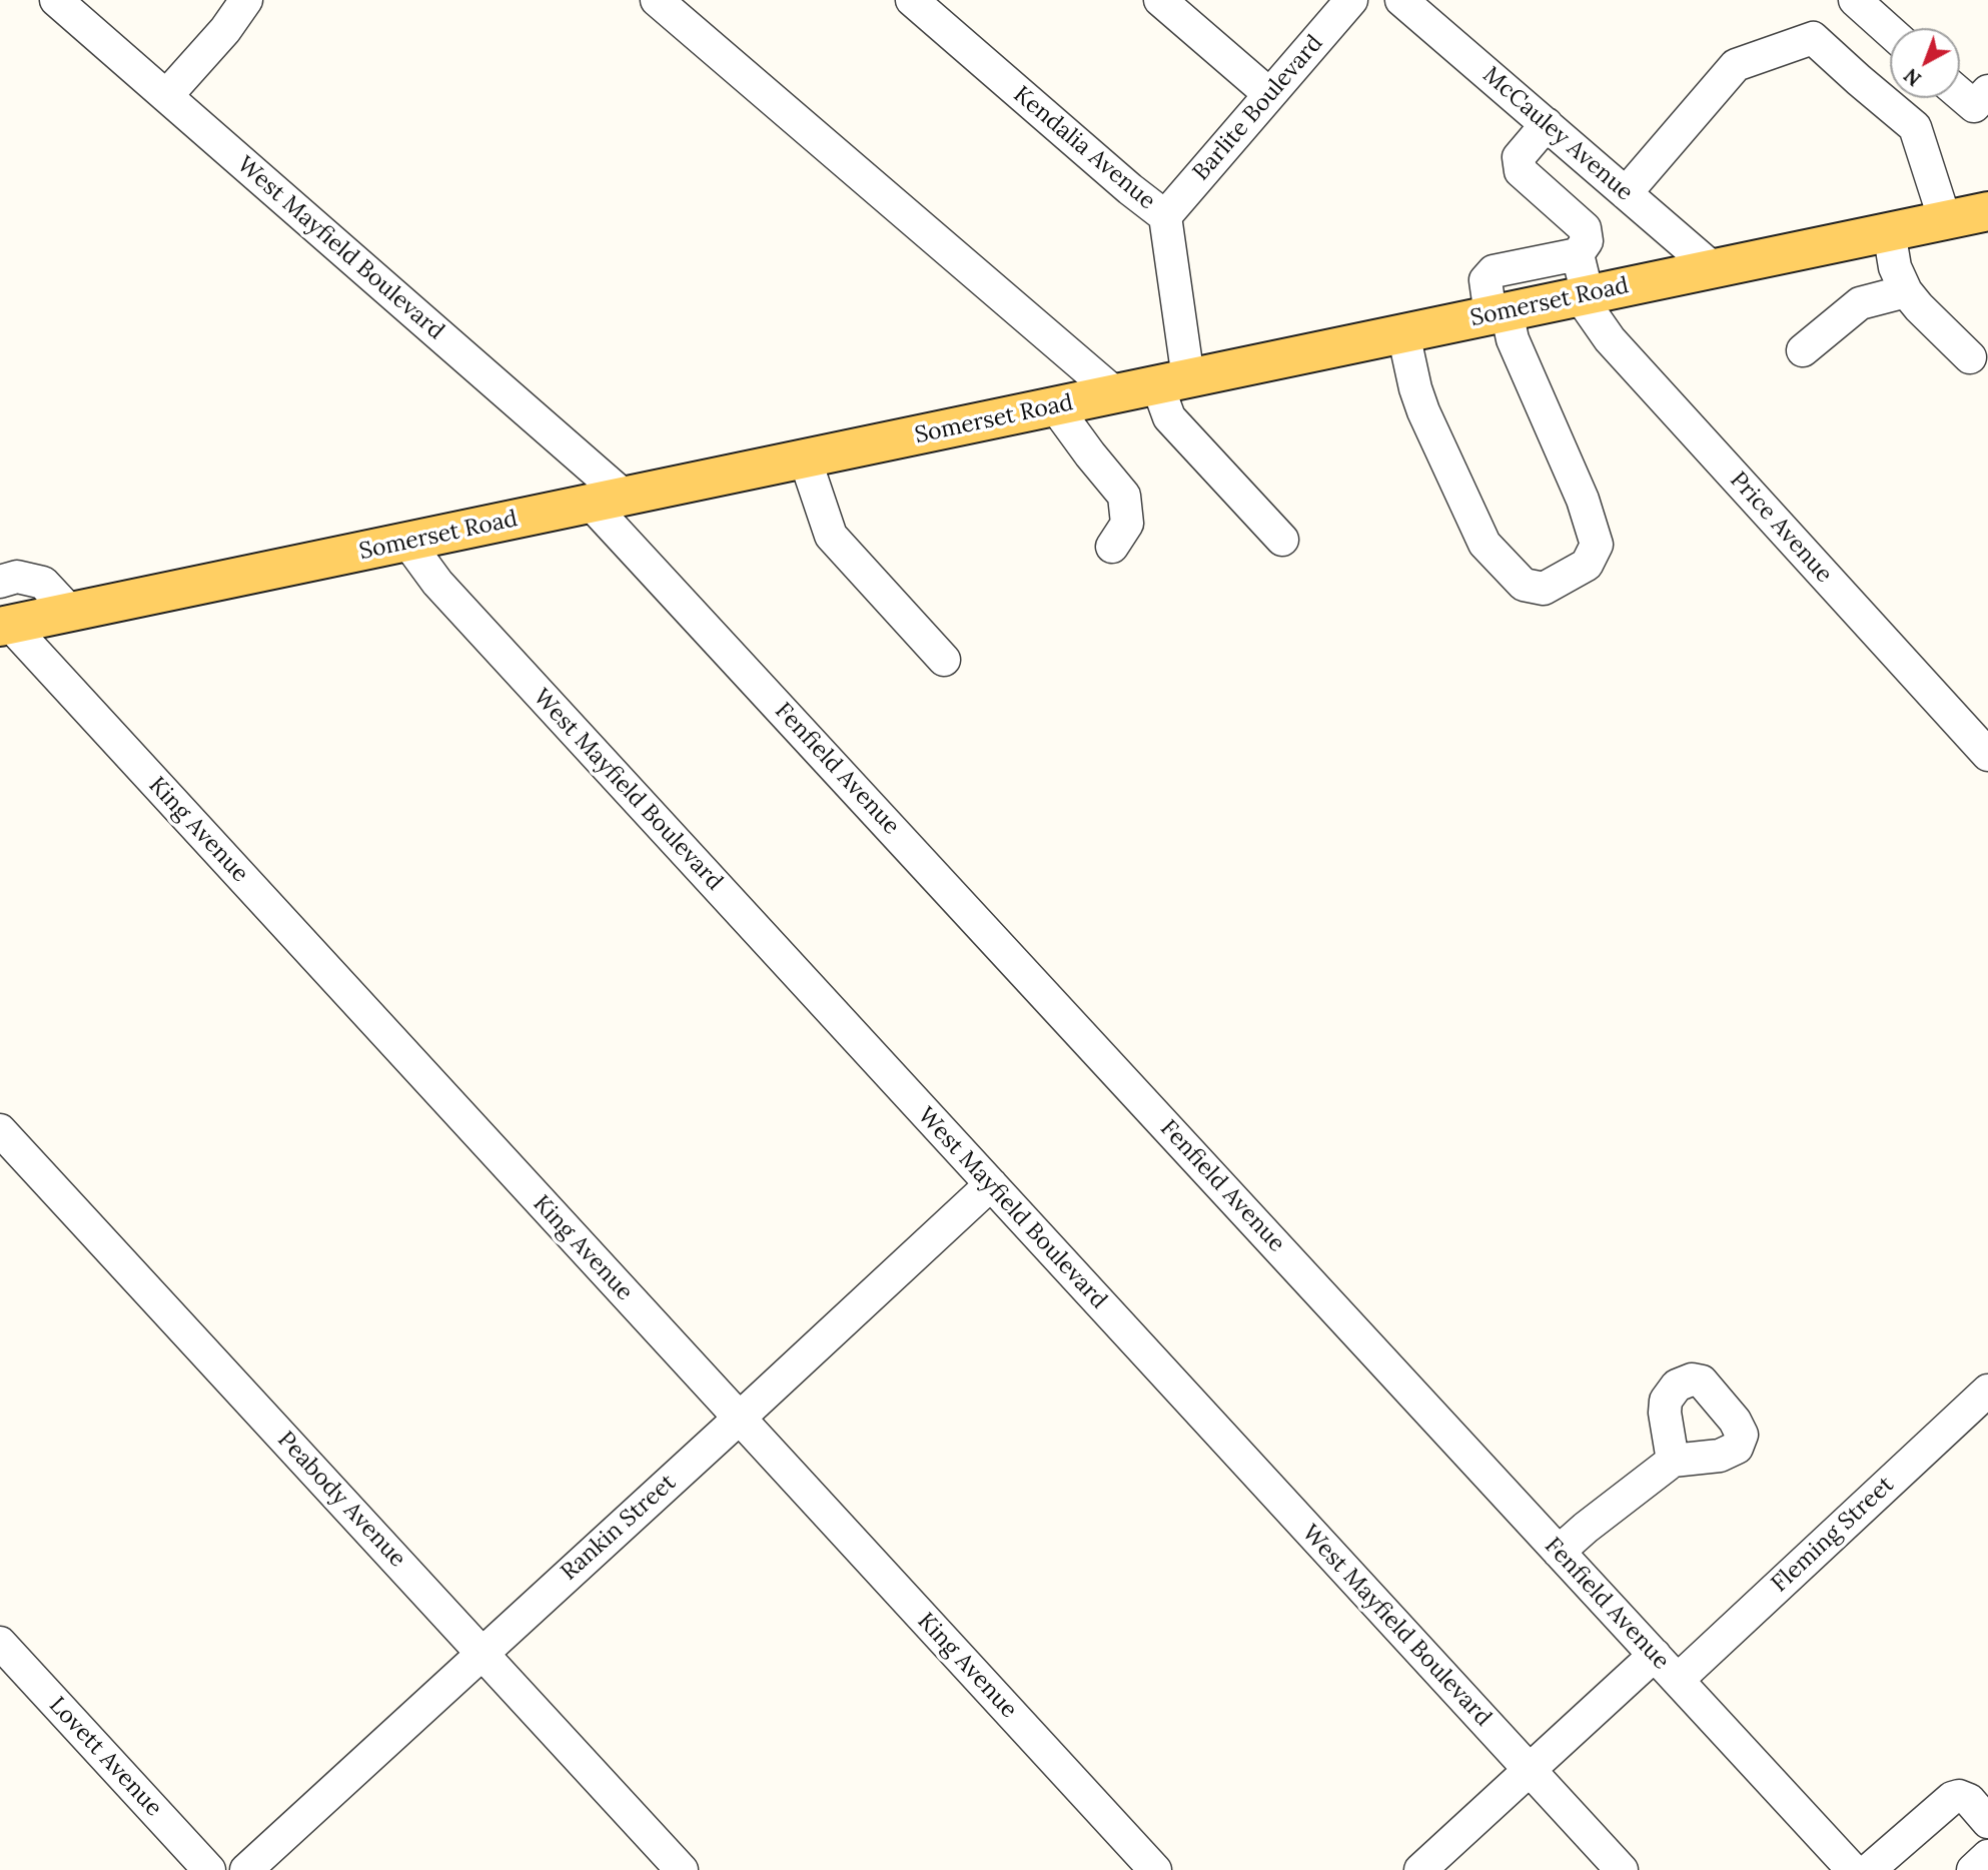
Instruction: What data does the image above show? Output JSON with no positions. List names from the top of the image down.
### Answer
{
  "streets": {
    "main road": ["Somerset Road"],
    "street": [
      "Barlite Boulevard",
      "McCauley Avenue",
      "Kendalia Avenue",
      "West Mayfield Boulevard",
      "Price Avenue",
      "Fenfield Avenue",
      "King Avenue",
      "Peabody Avenue",
      "Rankin Street",
      "Fleming Street",
      "Lovett Avenue"
    ]
  },
  "crossings": [
    ["Barlite Boulevard", "Kendalia Avenue"],
    ["McCauley Avenue", "Somerset Road"],
    ["Kendalia Avenue", "Somerset Road"],
    ["West Mayfield Boulevard", "Somerset Road"],
    ["West Mayfield Boulevard", "Fenfield Avenue"],
    ["West Mayfield Boulevard", "Rankin Street"],
    ["Somerset Road", "Price Avenue"],
    ["Somerset Road", "Fenfield Avenue"],
    ["Somerset Road", "King Avenue"],
    ["Fenfield Avenue", "Fleming Street"],
    ["King Avenue", "Rankin Street"],
    ["Peabody Avenue", "Rankin Street"]
  ],
  "north": "bottom left"
}
